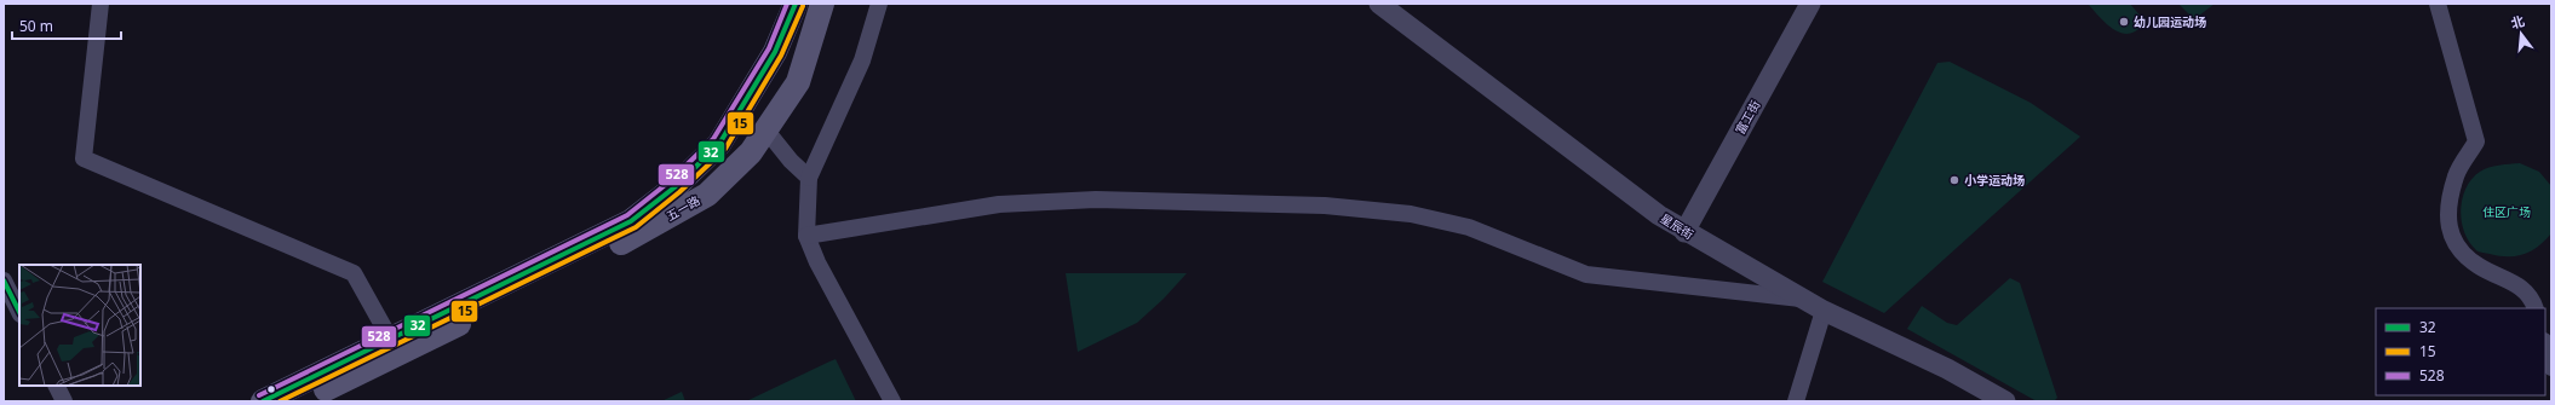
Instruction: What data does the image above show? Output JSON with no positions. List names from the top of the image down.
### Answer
{
  "streets": {
    "main road": ["五一路"],
    "street": ["富工街", "星辰街"]
  },
  "crossings": [
    ["富工街", "星辰街"]
  ],
  "parks": ["住区广场"],
  "places": ["幼儿园运动场", "小学运动场"],
  "lines": ["transit line 32", "transit line 528", "transit line 15"],
  "legend": ["32", "15", "528"],
  "scale_bar": "50 m",
  "north": "top"
}
